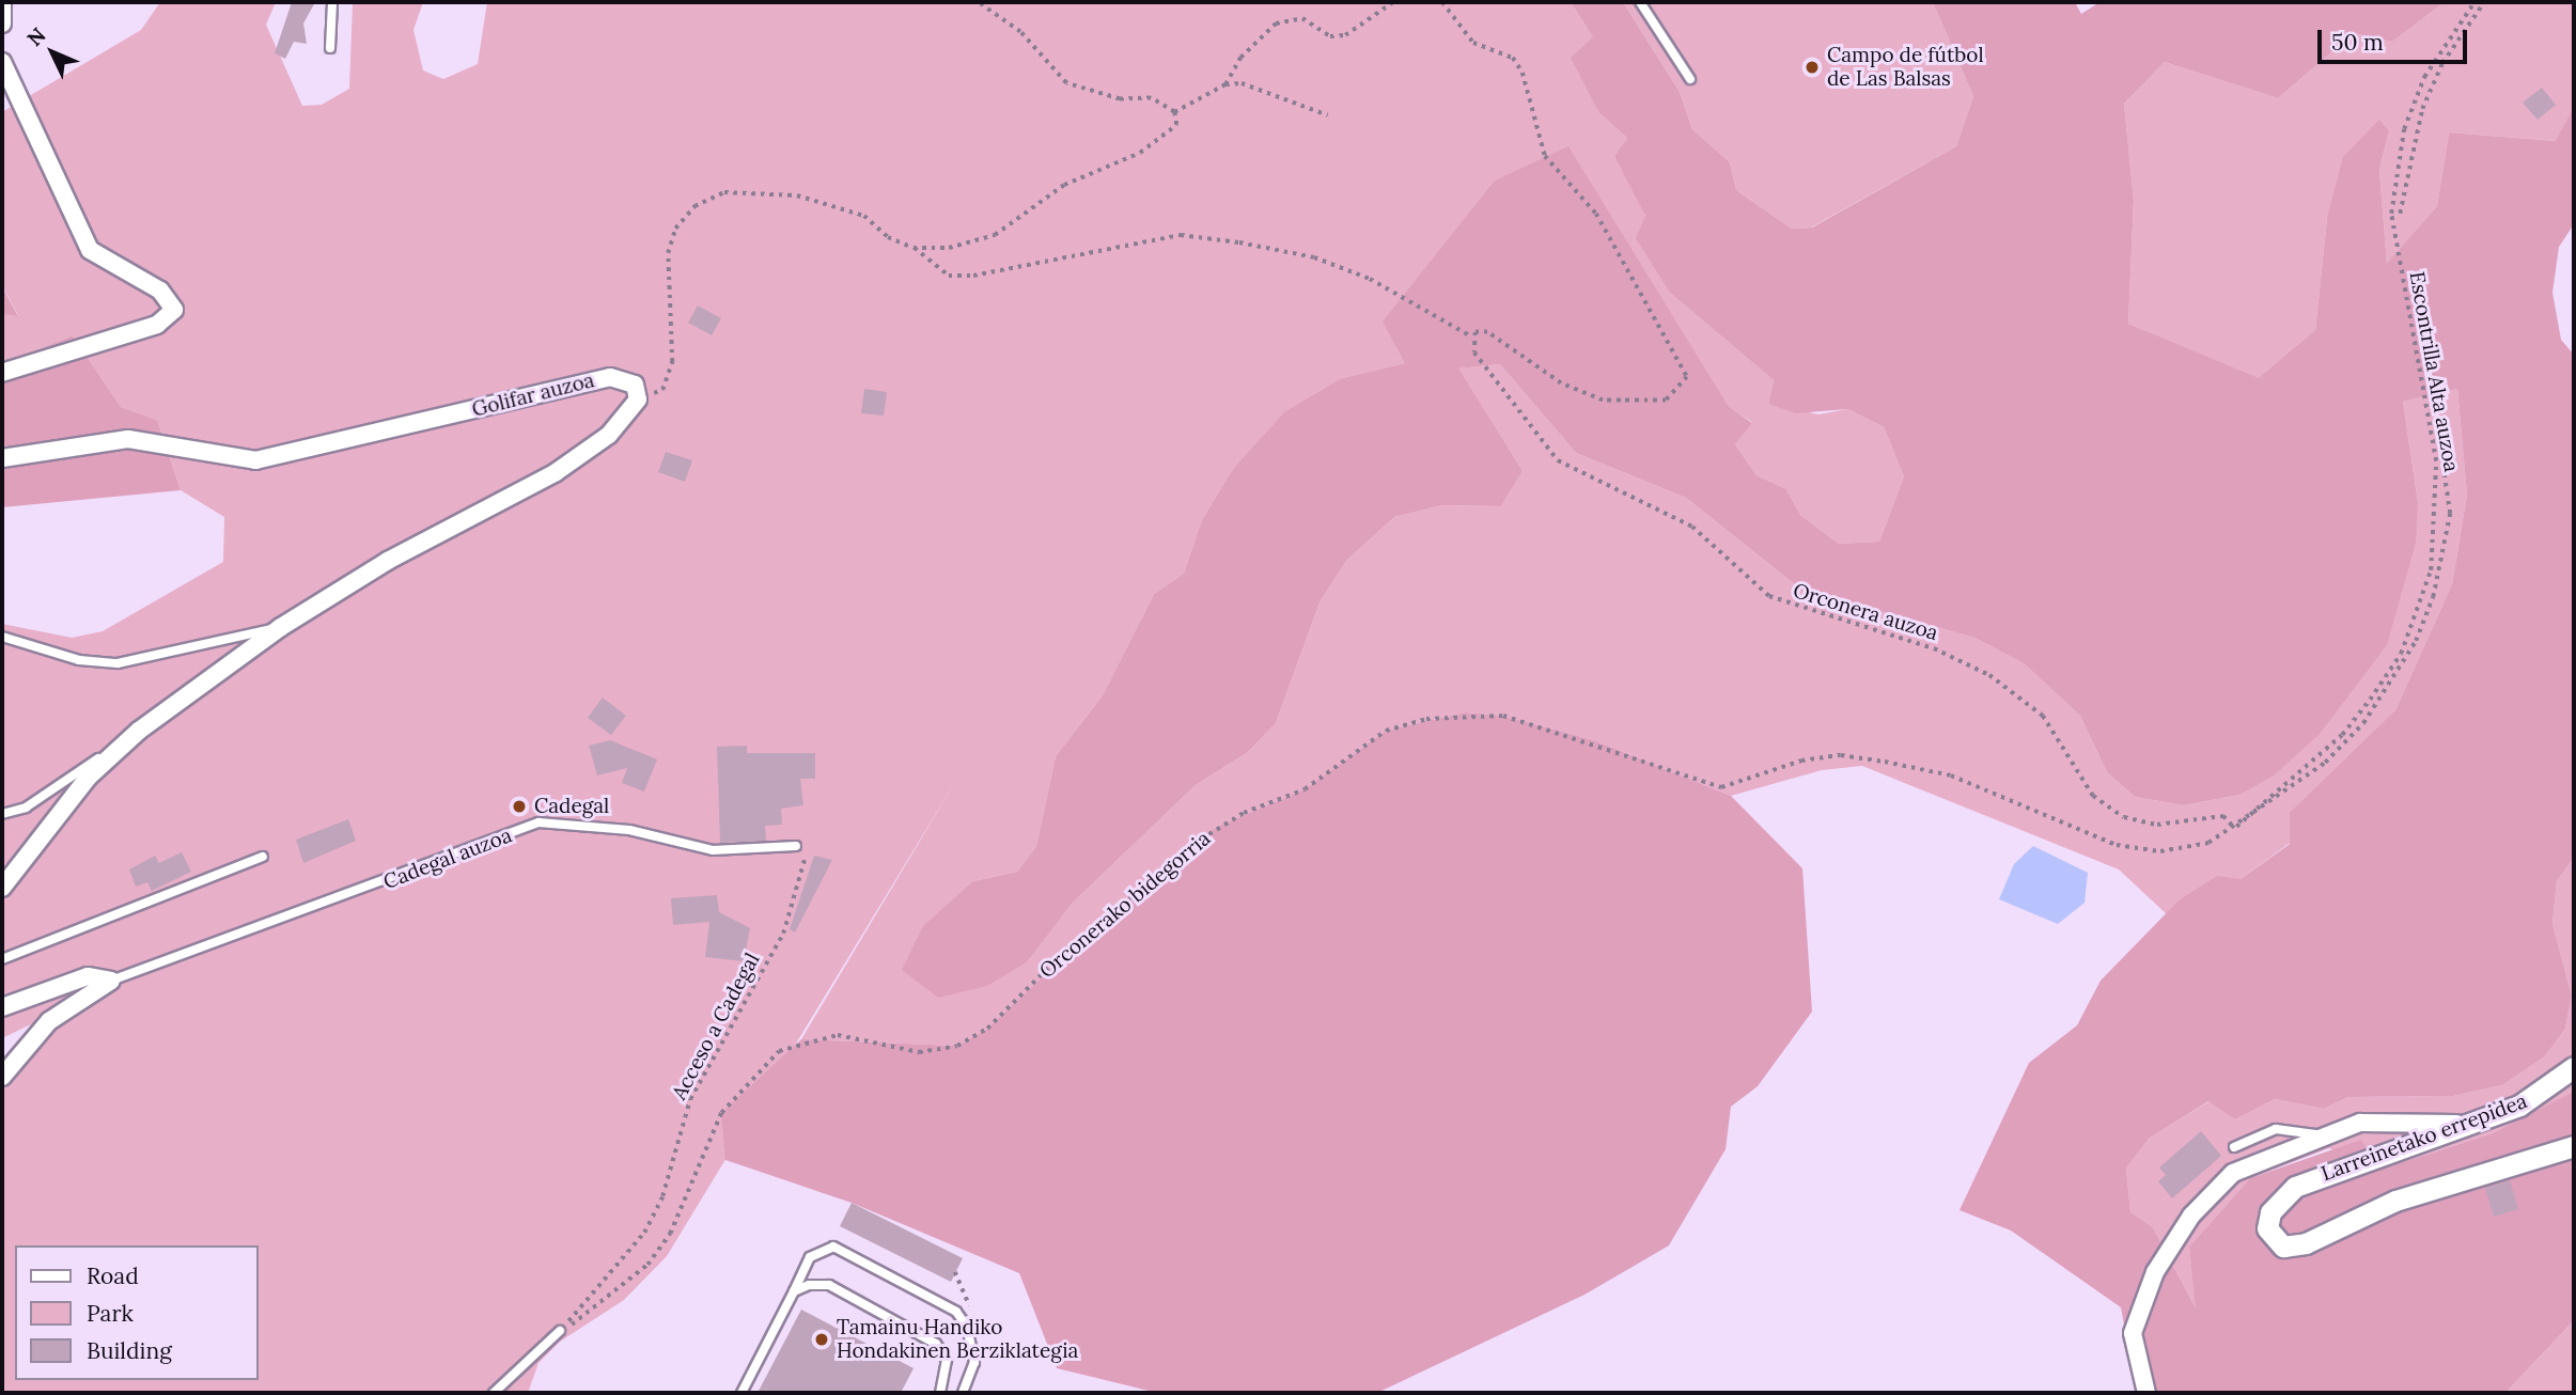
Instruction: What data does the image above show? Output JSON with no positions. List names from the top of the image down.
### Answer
{
  "streets": {
    "street": ["Golifar auzoa", "Cadegal auzoa", "Larreinetako errepidea"],
    "path": [
      "Escontrilla Alta auzoa",
      "Orconera auzoa",
      "Orconerako bidegorria",
      "Acceso a Cadegal"
    ]
  },
  "crossings": [
    ["Escontrilla Alta auzoa", "Orconera auzoa"],
    ["Escontrilla Alta auzoa", "Orconerako bidegorria"],
    ["Orconera auzoa", "Orconerako bidegorria"],
    ["Cadegal auzoa", "Acceso a Cadegal"],
    ["Orconerako bidegorria", "Acceso a Cadegal"]
  ],
  "places": ["Campo de fútbol de Las Balsas", "Cadegal", "Tamainu Handiko Hondakinen Berziklategia"],
  "legend": ["Road", "Park", "Building"],
  "scale_bar": "50 m",
  "north": "top left"
}
